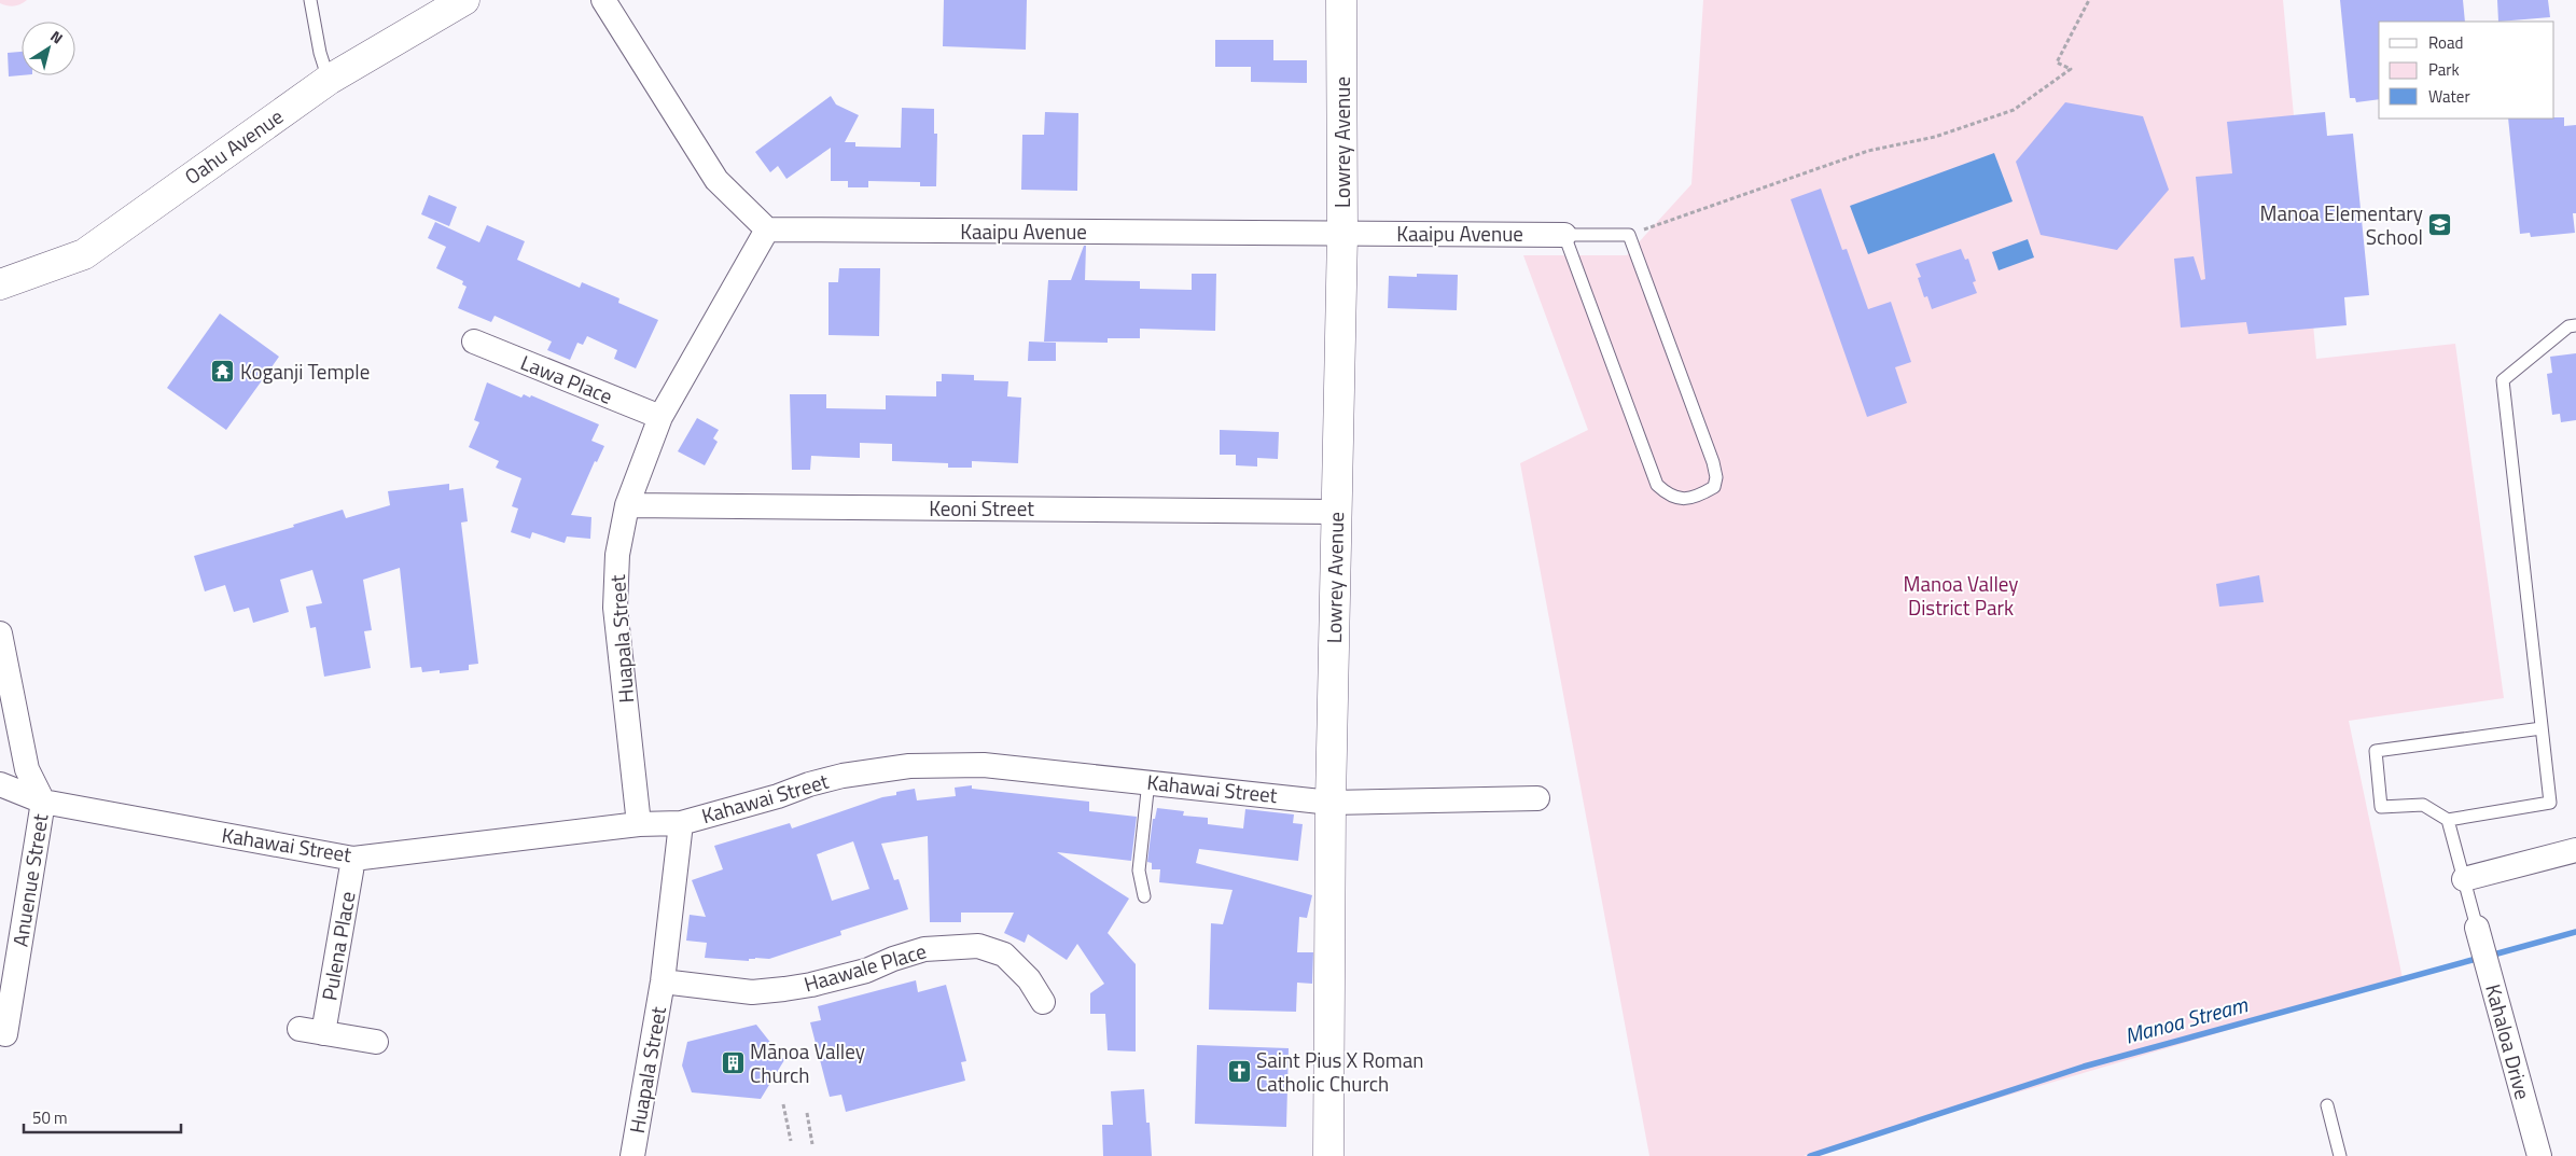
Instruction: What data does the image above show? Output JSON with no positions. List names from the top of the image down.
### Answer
{
  "streets": {
    "street": [
      "Lowrey Avenue",
      "Oahu Avenue",
      "Kaaipu Avenue",
      "Lawa Place",
      "Keoni Street",
      "Huapala Street",
      "Kahawai Street",
      "Anuenue Street",
      "Pulena Place",
      "Haawale Place",
      "Kahaloa Drive"
    ]
  },
  "crossings": [
    ["Lowrey Avenue", "Kaaipu Avenue"],
    ["Lowrey Avenue", "Keoni Street"],
    ["Lowrey Avenue", "Kahawai Street"],
    ["Kaaipu Avenue", "Huapala Street"],
    ["Lawa Place", "Huapala Street"],
    ["Keoni Street", "Huapala Street"],
    ["Huapala Street", "Kahawai Street"],
    ["Huapala Street", "Haawale Place"],
    ["Kahawai Street", "Anuenue Street"],
    ["Kahawai Street", "Pulena Place"]
  ],
  "water": ["Manoa Stream"],
  "parks": ["Manoa Valley District Park"],
  "places": {
    "school or university": ["Manoa Elementary School"],
    "temple": ["Koganji Temple"],
    "building": ["Mānoa Valley Church"],
    "church": ["Saint Pius X Roman Catholic Church"]
  },
  "legend": ["Road", "Park", "Water"],
  "scale_bar": "50 m",
  "north": "top right"
}
